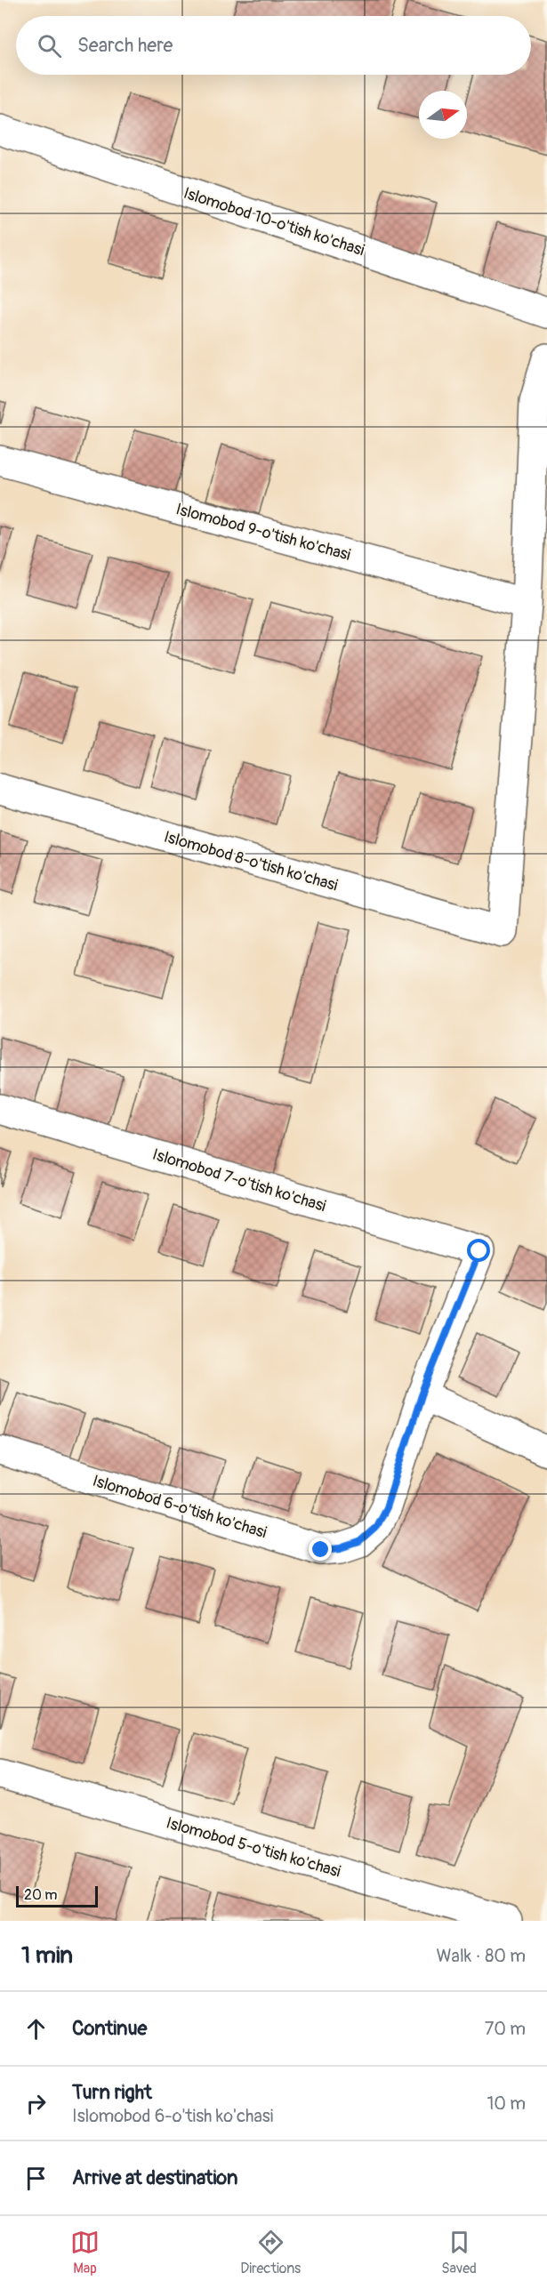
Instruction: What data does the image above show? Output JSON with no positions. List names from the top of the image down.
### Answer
{
  "streets": {
    "street": [
      "Islomobod 10-o'tish ko'chasi",
      "Islomobod 9-o'tish ko'chasi",
      "Islomobod 8-o'tish ko'chasi",
      "Islomobod 7-o'tish ko'chasi",
      "Islomobod 6-o'tish ko'chasi",
      "Islomobod 5-o'tish ko'chasi"
    ]
  },
  "crossings": [
    ["Islomobod 9-o'tish ko'chasi", "Islomobod 8-o'tish ko'chasi"],
    ["Islomobod 7-o'tish ko'chasi", "Islomobod 6-o'tish ko'chasi"]
  ],
  "scale_bar": "20 m",
  "north": "right",
  "page": {
    "search": "Search here",
    "scale": "20 m",
    "heading": ["1 min", "Walk · 80 m"],
    "list": [
      ["Continue", "70 m"],
      ["Turn right", "Islomobod 6-o'tish ko'chasi", "10 m"],
      "Arrive at destination"
    ],
    "nav": ["Map", "Directions", "Saved"]
  }
}
